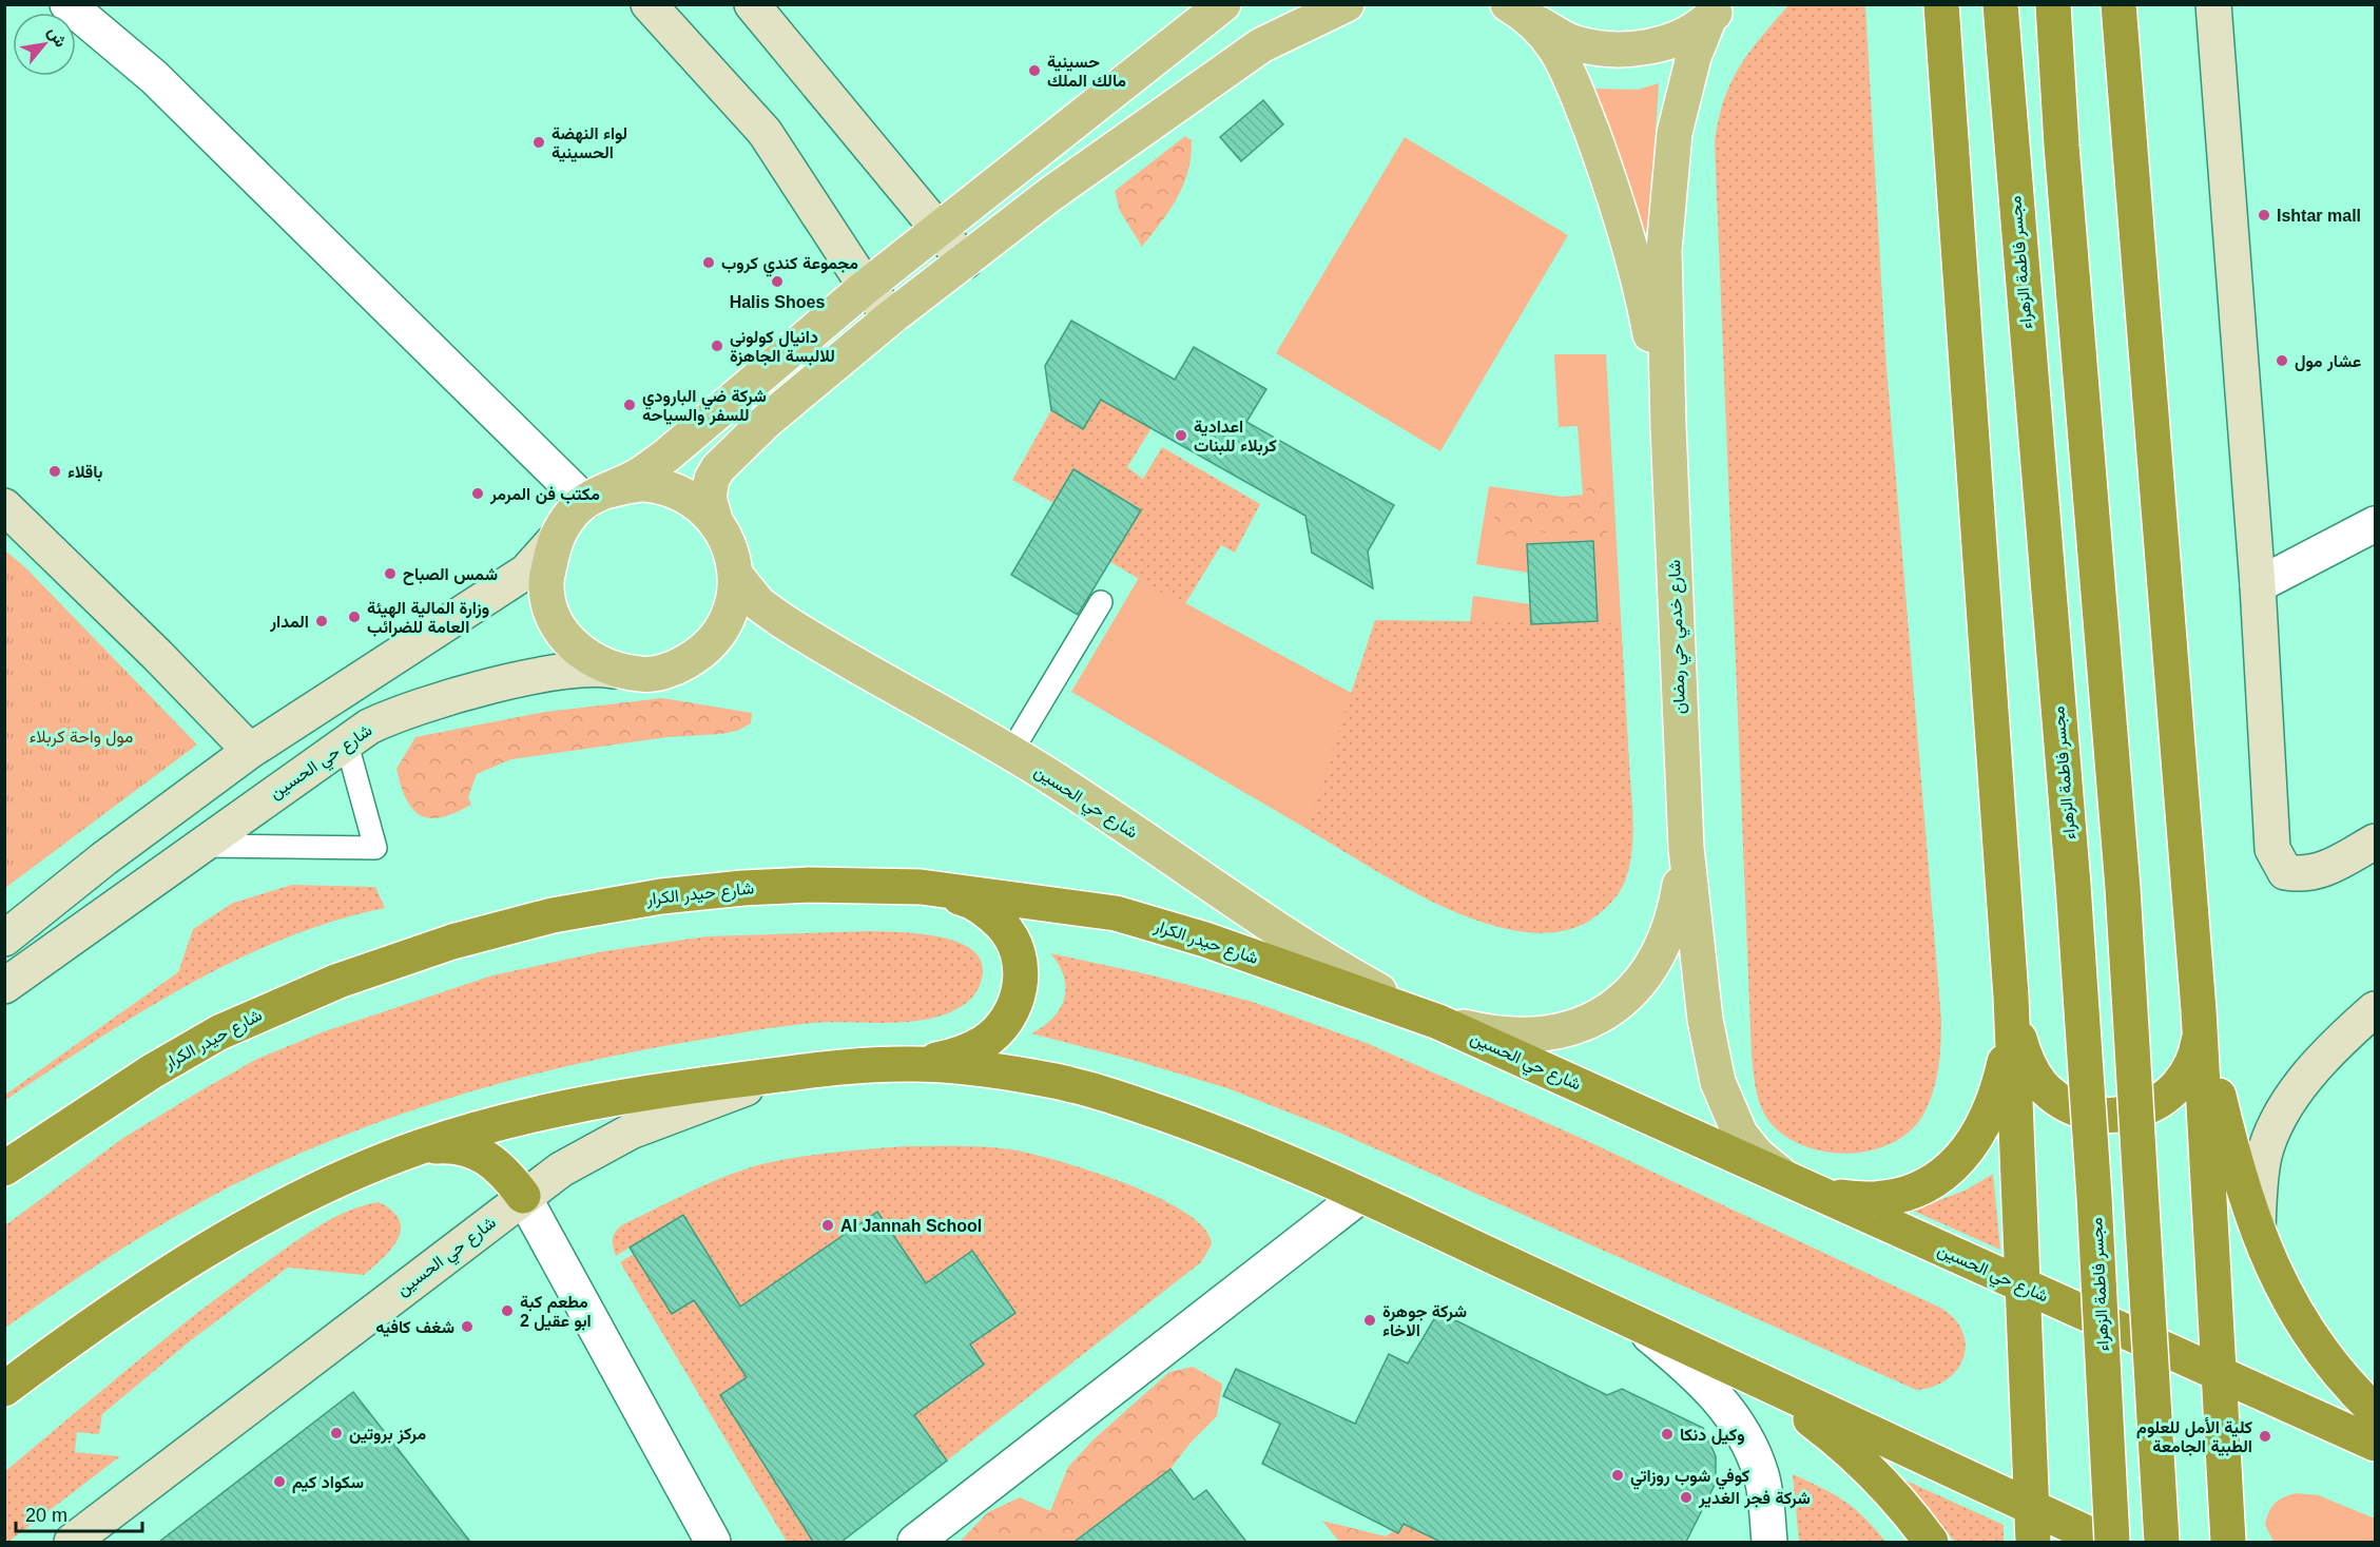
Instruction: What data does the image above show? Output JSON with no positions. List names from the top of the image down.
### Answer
{
  "streets": {
    "highway": ["مجسر فاطمة الزهراء", "شارع حي الحسين", "شارع حيدر الكرار"],
    "main road": ["شارع خدمي حي رمضان"]
  },
  "crossings": [
    ["شارع حي الحسين", "شارع حيدر الكرار"]
  ],
  "parks": ["مول واحة كربلاء"],
  "places": [
    "حسينية مالك الملك",
    "لواء النهضة الحسينية",
    "Ishtar mall",
    "مجموعة كندي كروب",
    "Halis Shoes",
    "دانيال كولوني للالبسة الجاهزة",
    "عشار مول",
    "شركة ضي البارودي للسفر والسياحه",
    "اعدادية كربلاء للبنات",
    "باقلاء",
    "مكتب فن المرمر",
    "شمس الصباح",
    "وزارة المالية الهيئة العامة للضرائب",
    "المدار",
    "Al Jannah School",
    "مطعم كبة ابو عقيل 2",
    "شركة جوهرة الاخاء",
    "شغف كافيه",
    "مركز بروتين",
    "وكيل دنكا",
    "كلية الأمل للعلوم الطبية الجامعة",
    "كوفي شوب روزاتي",
    "سكواد كيم",
    "شركة فجر الغدير"
  ],
  "scale_bar": "20 m",
  "north": "top right"
}
